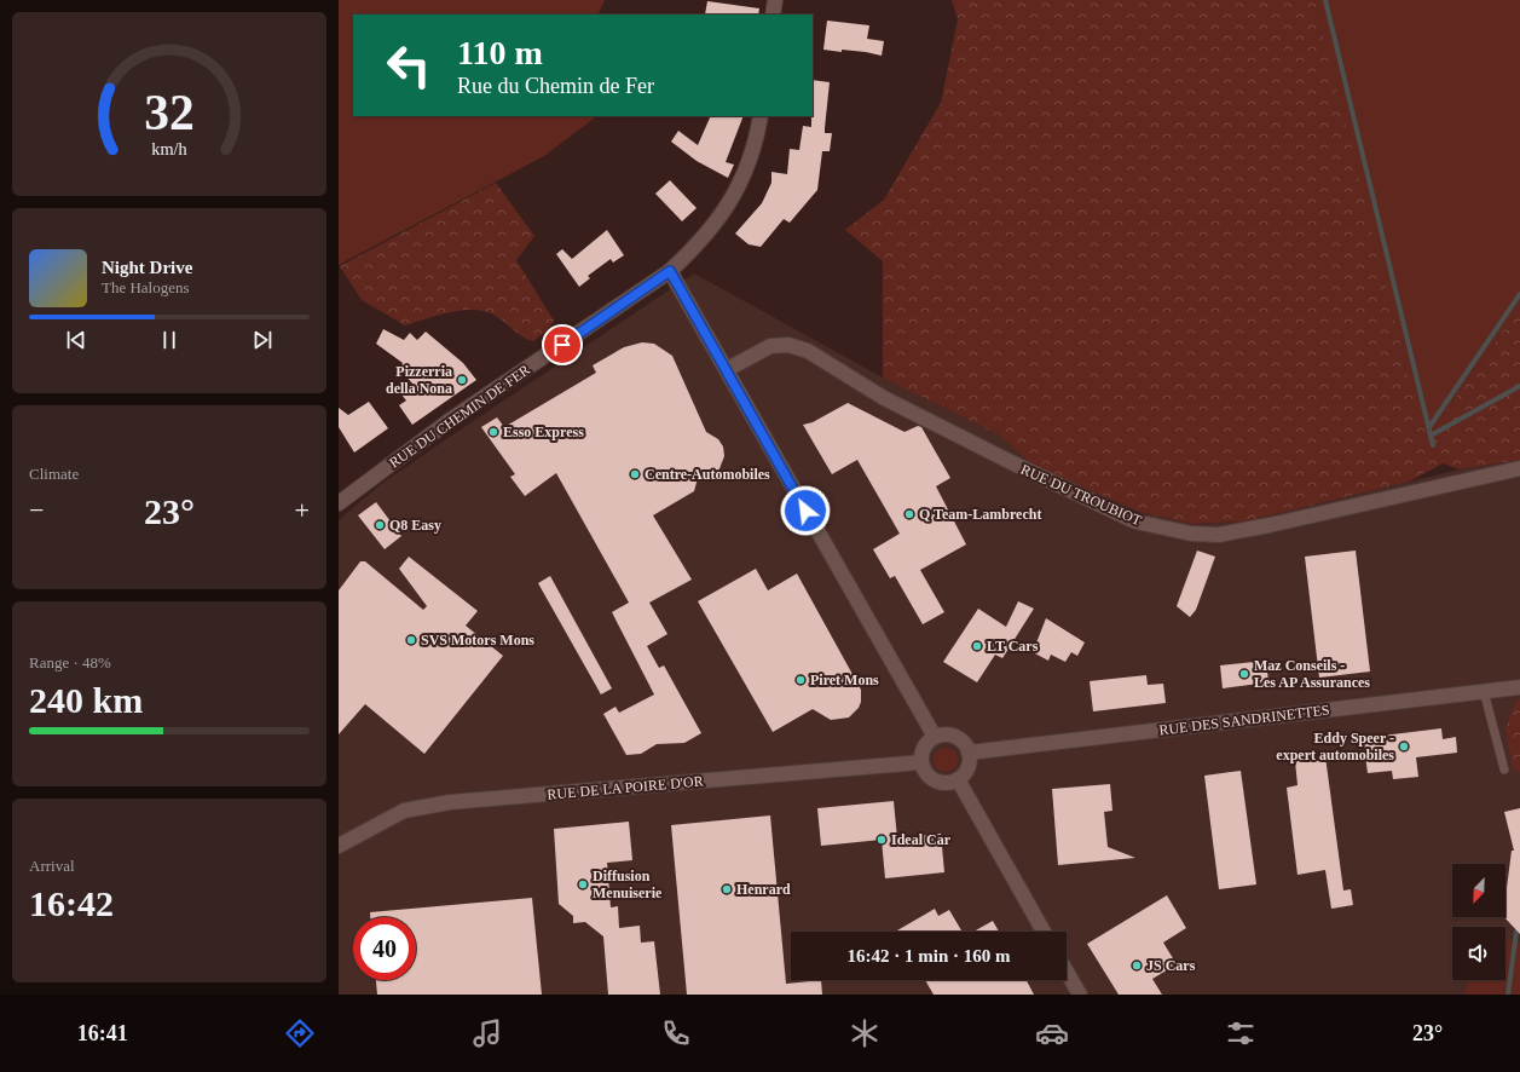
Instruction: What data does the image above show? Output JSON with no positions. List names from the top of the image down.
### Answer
{
  "streets": {
    "street": [
      "RUE DU CHEMIN DE FER",
      "RUE DU TROUBIOT",
      "RUE DES SANDRINETTES",
      "RUE DE LA POIRE D'OR"
    ]
  },
  "crossings": [
    ["RUE DES SANDRINETTES", "RUE DE LA POIRE D'OR"]
  ],
  "places": [
    "Pizzerria della Nona",
    "Esso Express",
    "Centre-Automobiles",
    "Q Team-Lambrecht",
    "Q8 Easy",
    "SVS Motors Mons",
    "LT Cars",
    "Maz Conseils - Les AP Assurances",
    "Piret Mons",
    "Eddy Speer - expert automobiles",
    "Ideal Car",
    "Diffusion Menuiserie",
    "Henrard",
    "JS Cars"
  ],
  "north": "bottom left",
  "page": {
    "turn": ["110 m", "Rue du Chemin de Fer"],
    "song": ["Night Drive", "The Halogens"],
    "tile": [
      "Climate",
      ["Range · 48%", "240 km"],
      ["Arrival", "16:42"]
    ],
    "heat": ["−", "23°", "+"],
    "limit": "40",
    "trip": "16:42 · 1 min · 160 m",
    "tabs": ["16:41", "23°"],
    "gauge": ["32", "km/h"]
  }
}
